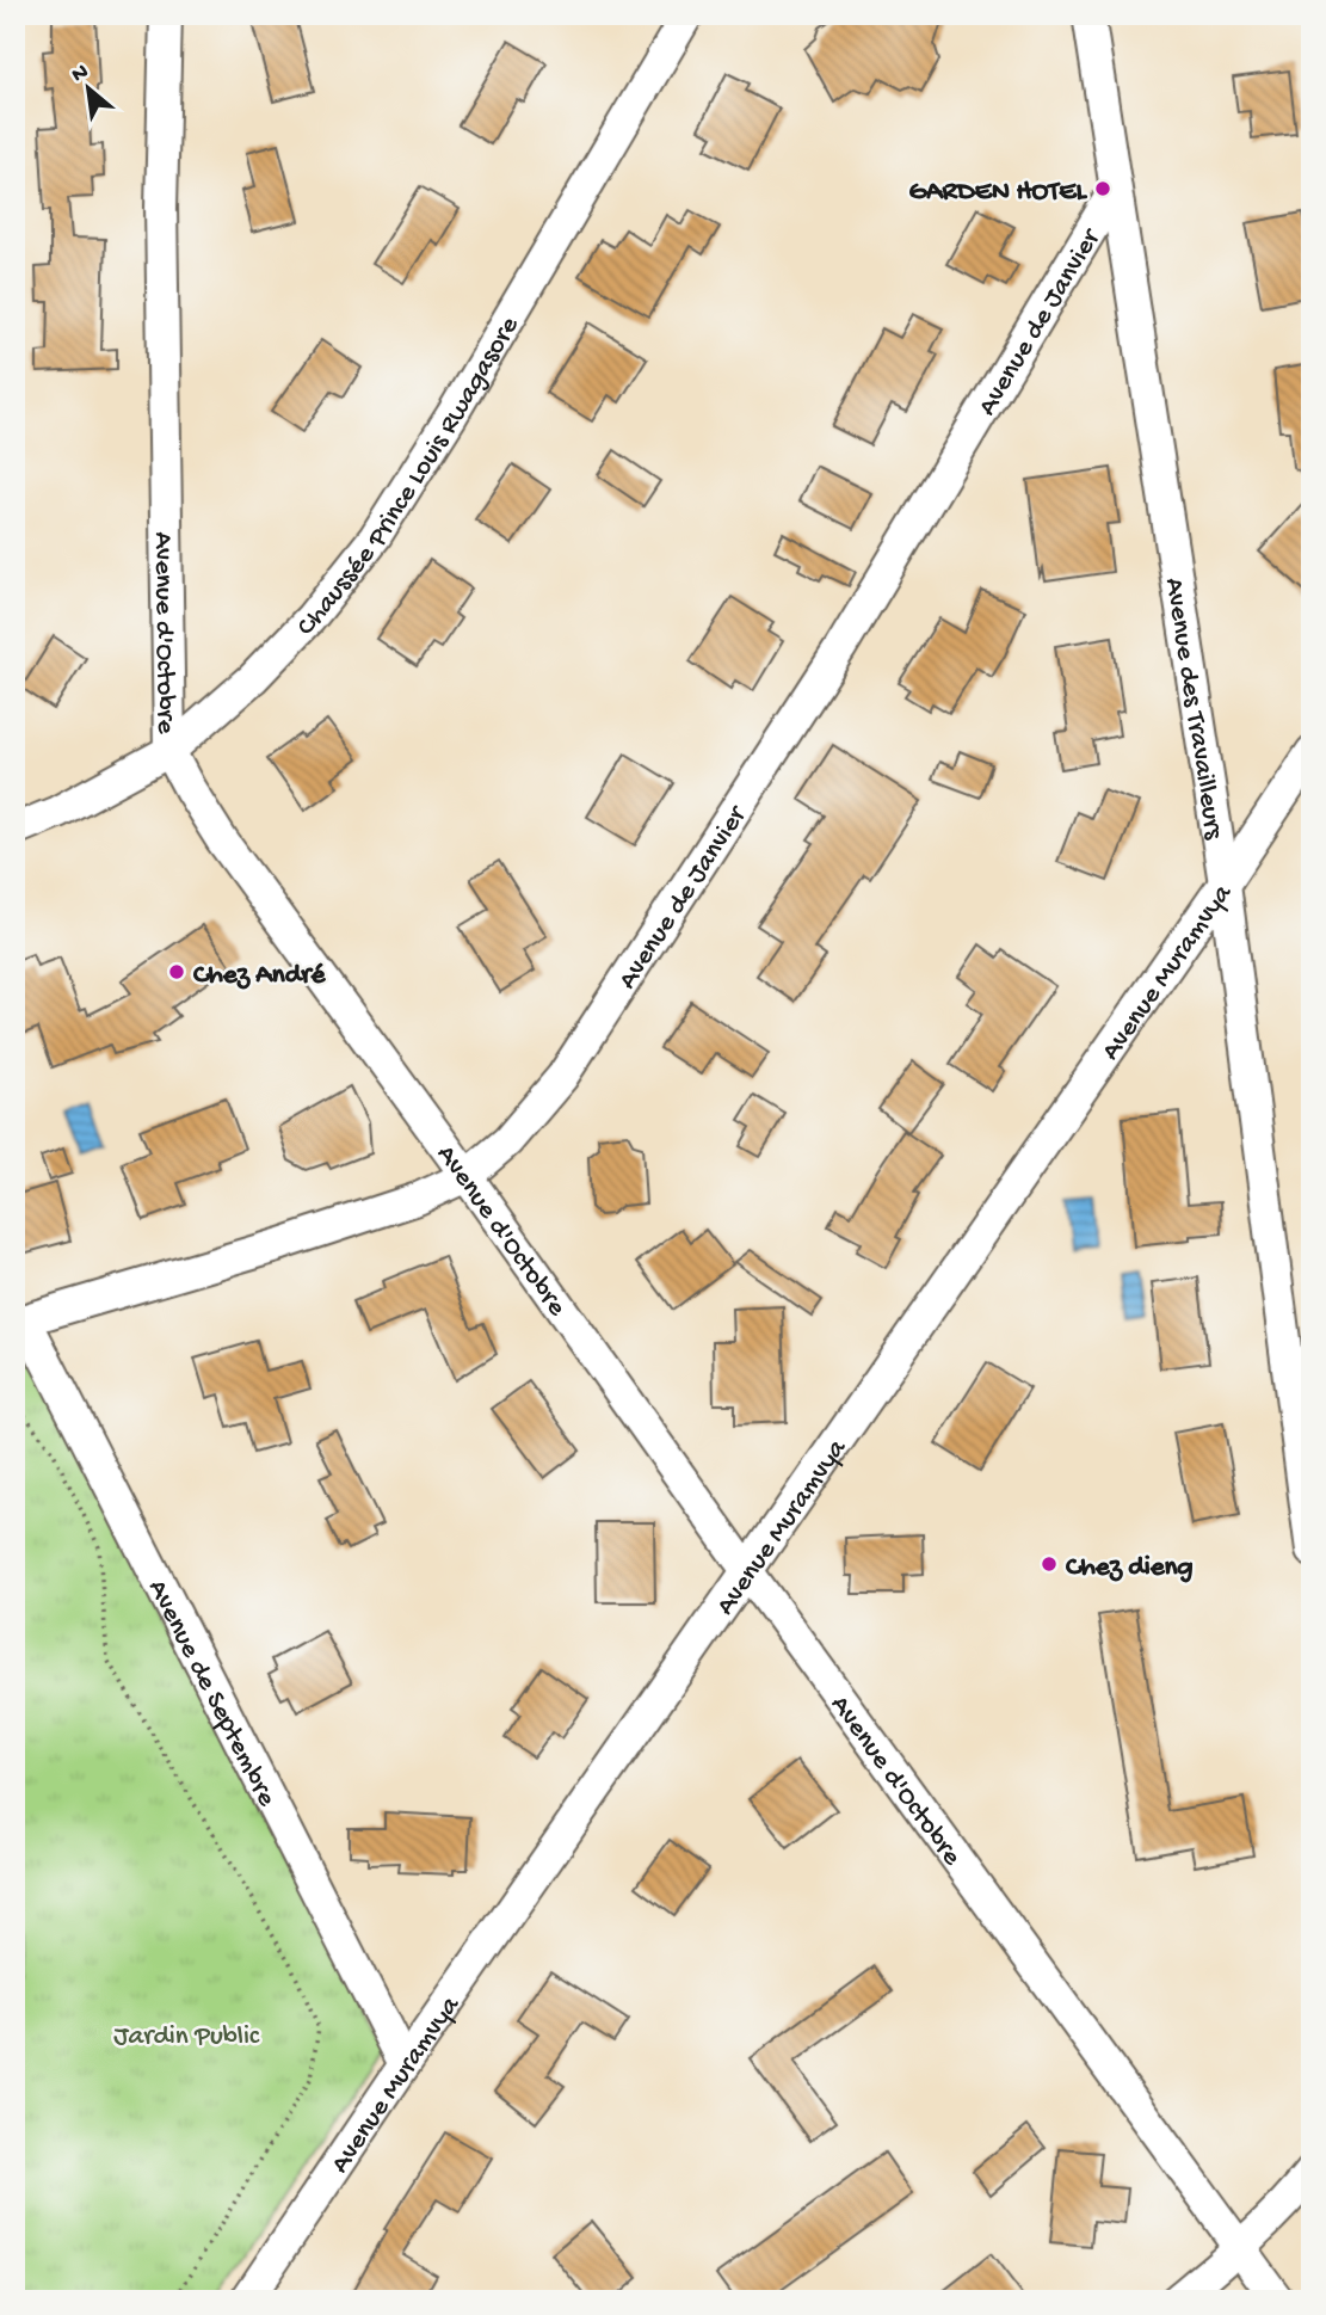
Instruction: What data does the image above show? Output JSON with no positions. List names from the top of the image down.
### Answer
{
  "streets": {
    "street": [
      "Avenue de Janvier",
      "Chaussée Prince Louis Rwagasore",
      "Avenue d'Octobre",
      "Avenue des Travailleurs",
      "Avenue Muramvya",
      "Avenue de Septembre"
    ]
  },
  "crossings": [
    ["Avenue de Janvier", "Avenue d'Octobre"],
    ["Avenue de Janvier", "Avenue des Travailleurs"],
    ["Avenue de Janvier", "Avenue de Septembre"],
    ["Chaussée Prince Louis Rwagasore", "Avenue d'Octobre"],
    ["Avenue d'Octobre", "Avenue Muramvya"],
    ["Avenue des Travailleurs", "Avenue Muramvya"],
    ["Avenue Muramvya", "Avenue de Septembre"]
  ],
  "parks": ["Jardin Public"],
  "places": ["GARDEN HOTEL", "Chez André", "Chez dieng"],
  "north": "top left"
}
